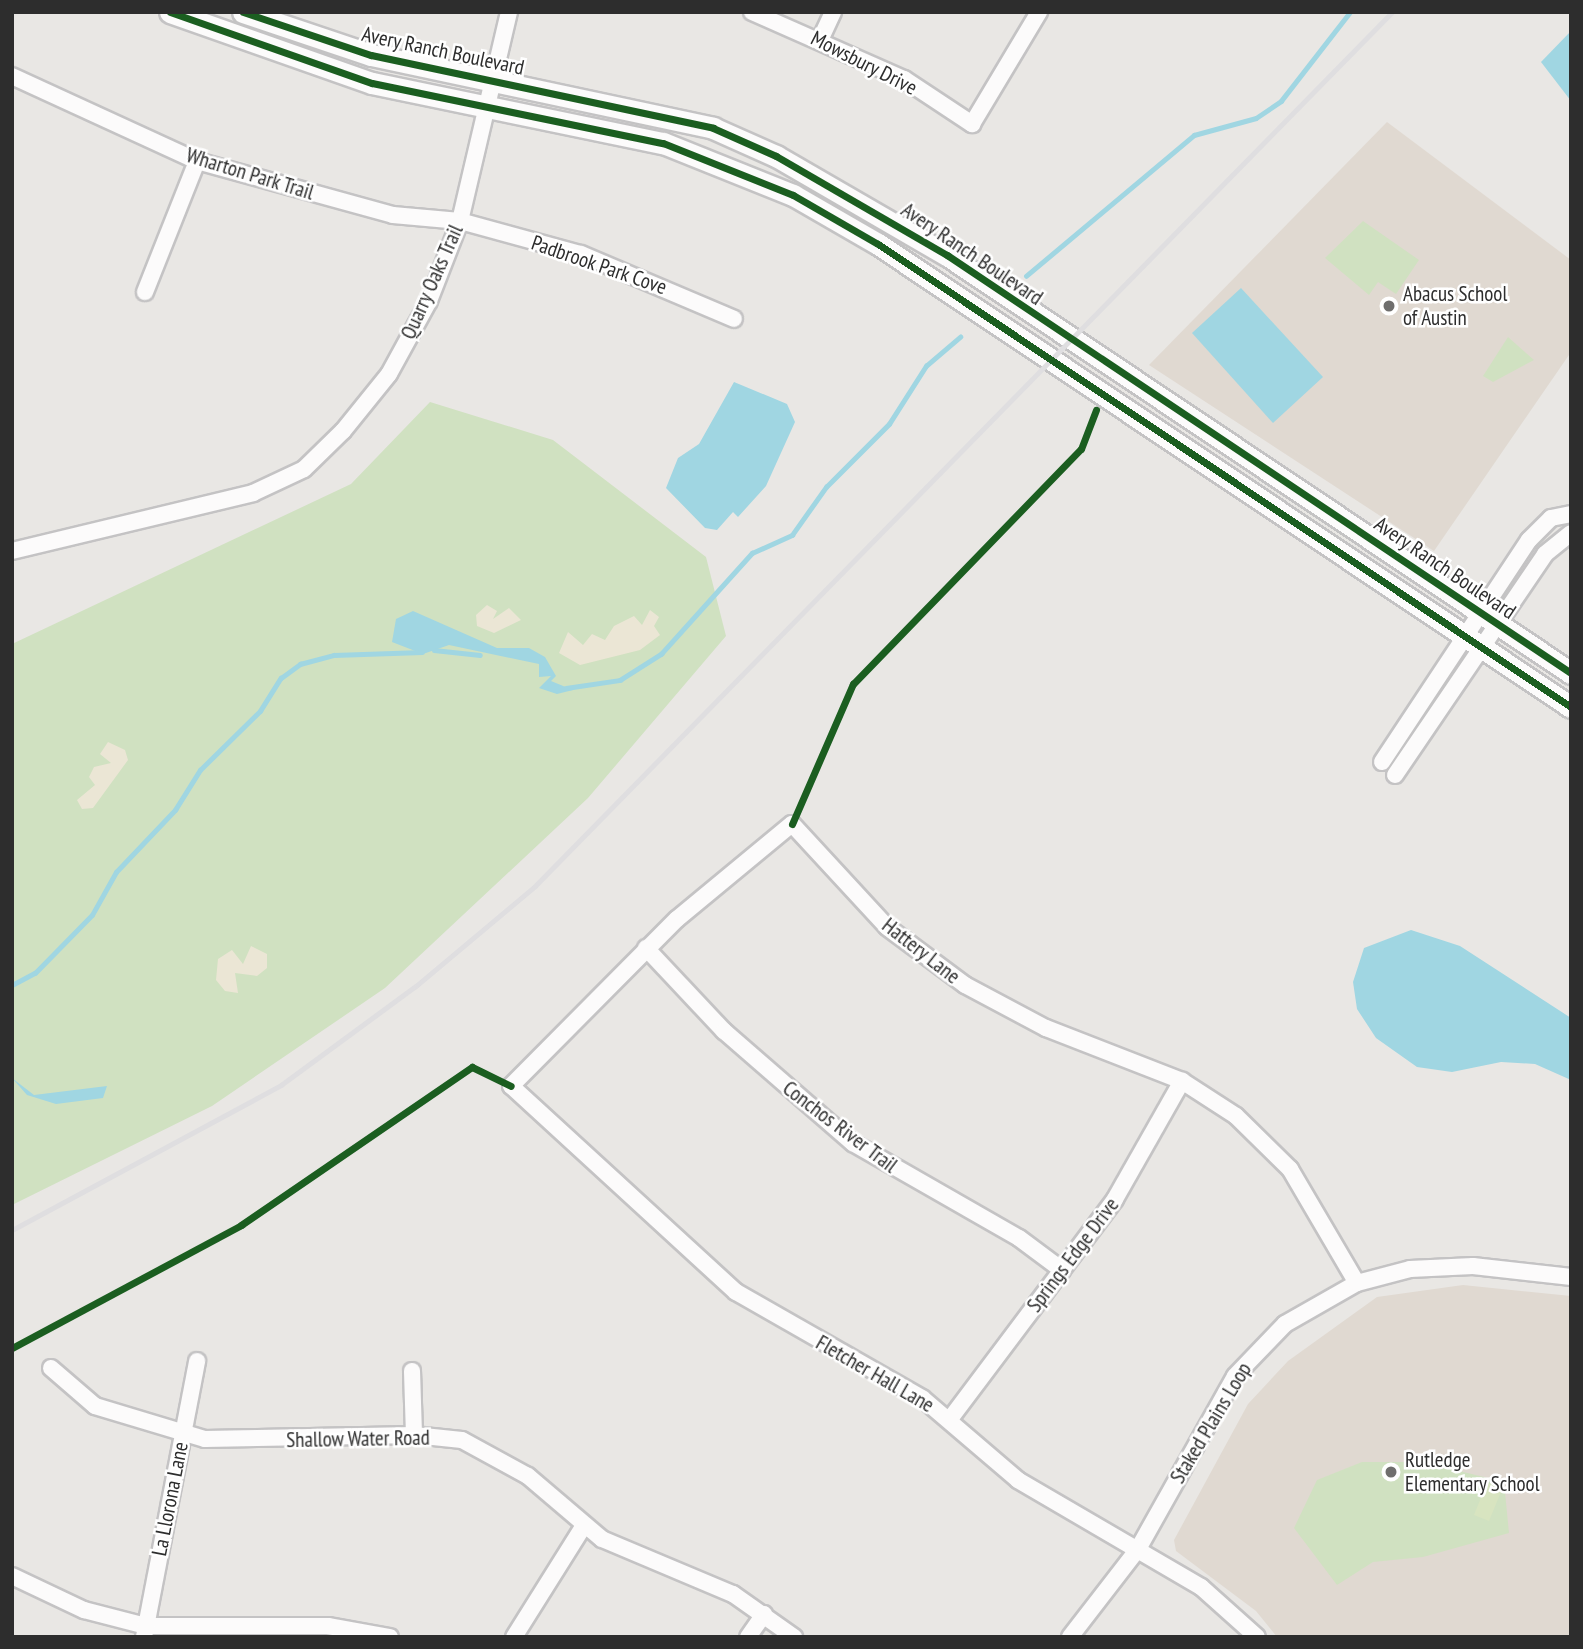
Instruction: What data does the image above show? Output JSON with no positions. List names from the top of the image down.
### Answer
{
  "streets": {
    "main road": ["Avery Ranch Boulevard"],
    "street": [
      "Mowsbury Drive",
      "Wharton Park Trail",
      "Padbrook Park Cove",
      "Quarry Oaks Trail",
      "Hattery Lane",
      "Conchos River Trail",
      "Springs Edge Drive",
      "Fletcher Hall Lane",
      "Staked Plains Loop",
      "Shallow Water Road",
      "La Llorona Lane"
    ]
  },
  "crossings": [
    ["Avery Ranch Boulevard", "Quarry Oaks Trail"],
    ["Wharton Park Trail", "Padbrook Park Cove"],
    ["Wharton Park Trail", "Quarry Oaks Trail"],
    ["Padbrook Park Cove", "Quarry Oaks Trail"],
    ["Hattery Lane", "Conchos River Trail"],
    ["Hattery Lane", "Springs Edge Drive"],
    ["Hattery Lane", "Fletcher Hall Lane"],
    ["Hattery Lane", "Staked Plains Loop"],
    ["Conchos River Trail", "Springs Edge Drive"],
    ["Springs Edge Drive", "Fletcher Hall Lane"],
    ["Fletcher Hall Lane", "Staked Plains Loop"],
    ["Shallow Water Road", "La Llorona Lane"]
  ],
  "places": ["Abacus School of Austin", "Rutledge Elementary School"]
}
